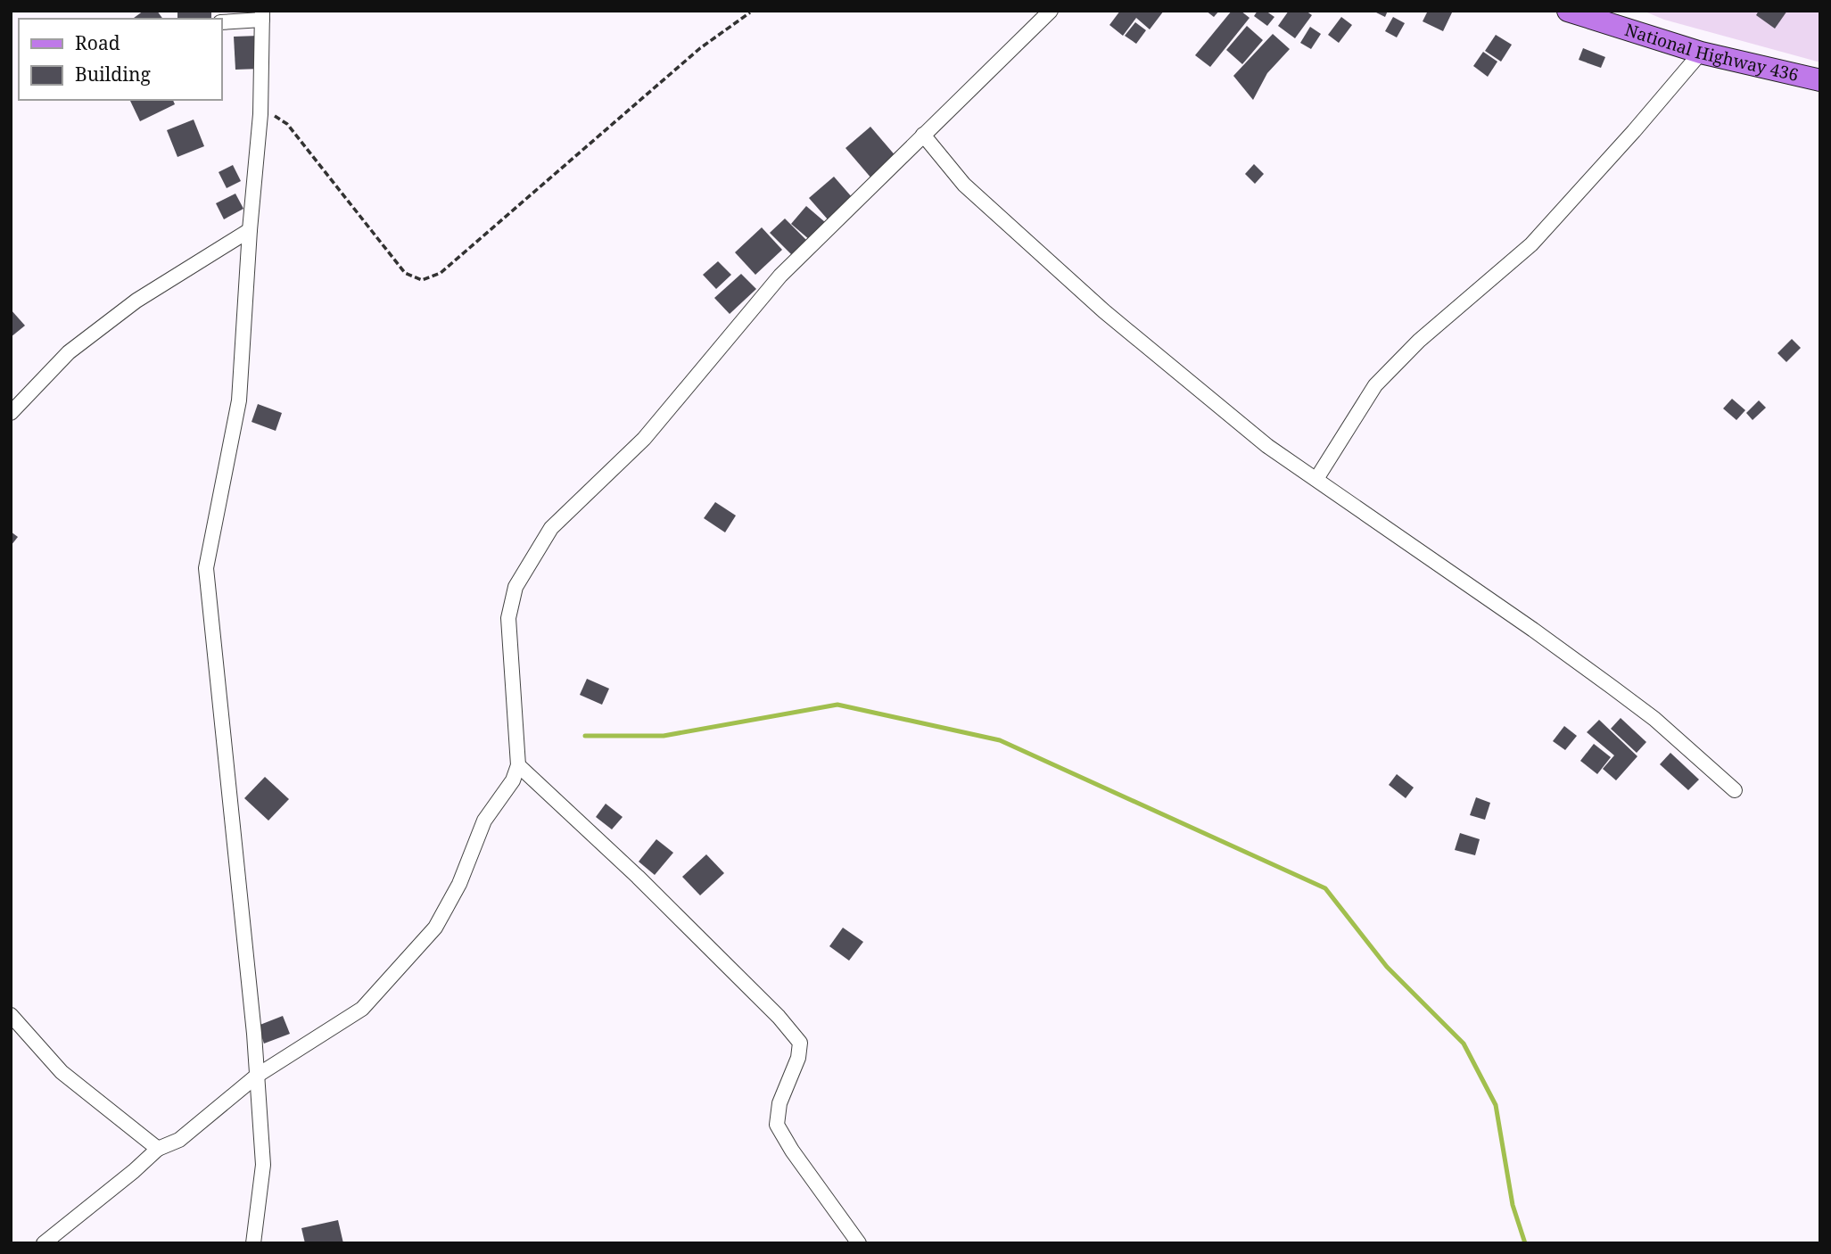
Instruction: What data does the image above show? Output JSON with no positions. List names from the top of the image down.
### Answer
{
  "streets": {
    "main road": ["National Highway 436"]
  },
  "legend": ["Road", "Building"]
}
